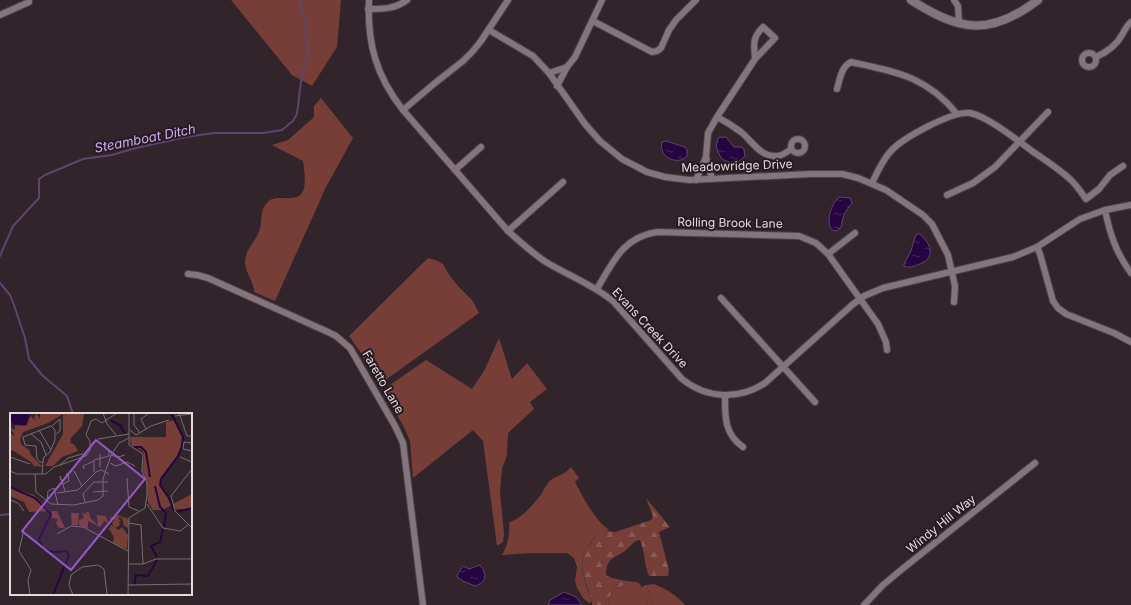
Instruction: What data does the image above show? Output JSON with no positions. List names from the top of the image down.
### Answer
{
  "streets": {
    "street": [
      "Meadowridge Drive",
      "Rolling Brook Lane",
      "Evans Creek Drive",
      "Faretto Lane",
      "Windy Hill Way"
    ]
  },
  "crossings": [
    ["Meadowridge Drive", "Evans Creek Drive"],
    ["Rolling Brook Lane", "Evans Creek Drive"]
  ],
  "water": ["Steamboat Ditch"]
}
